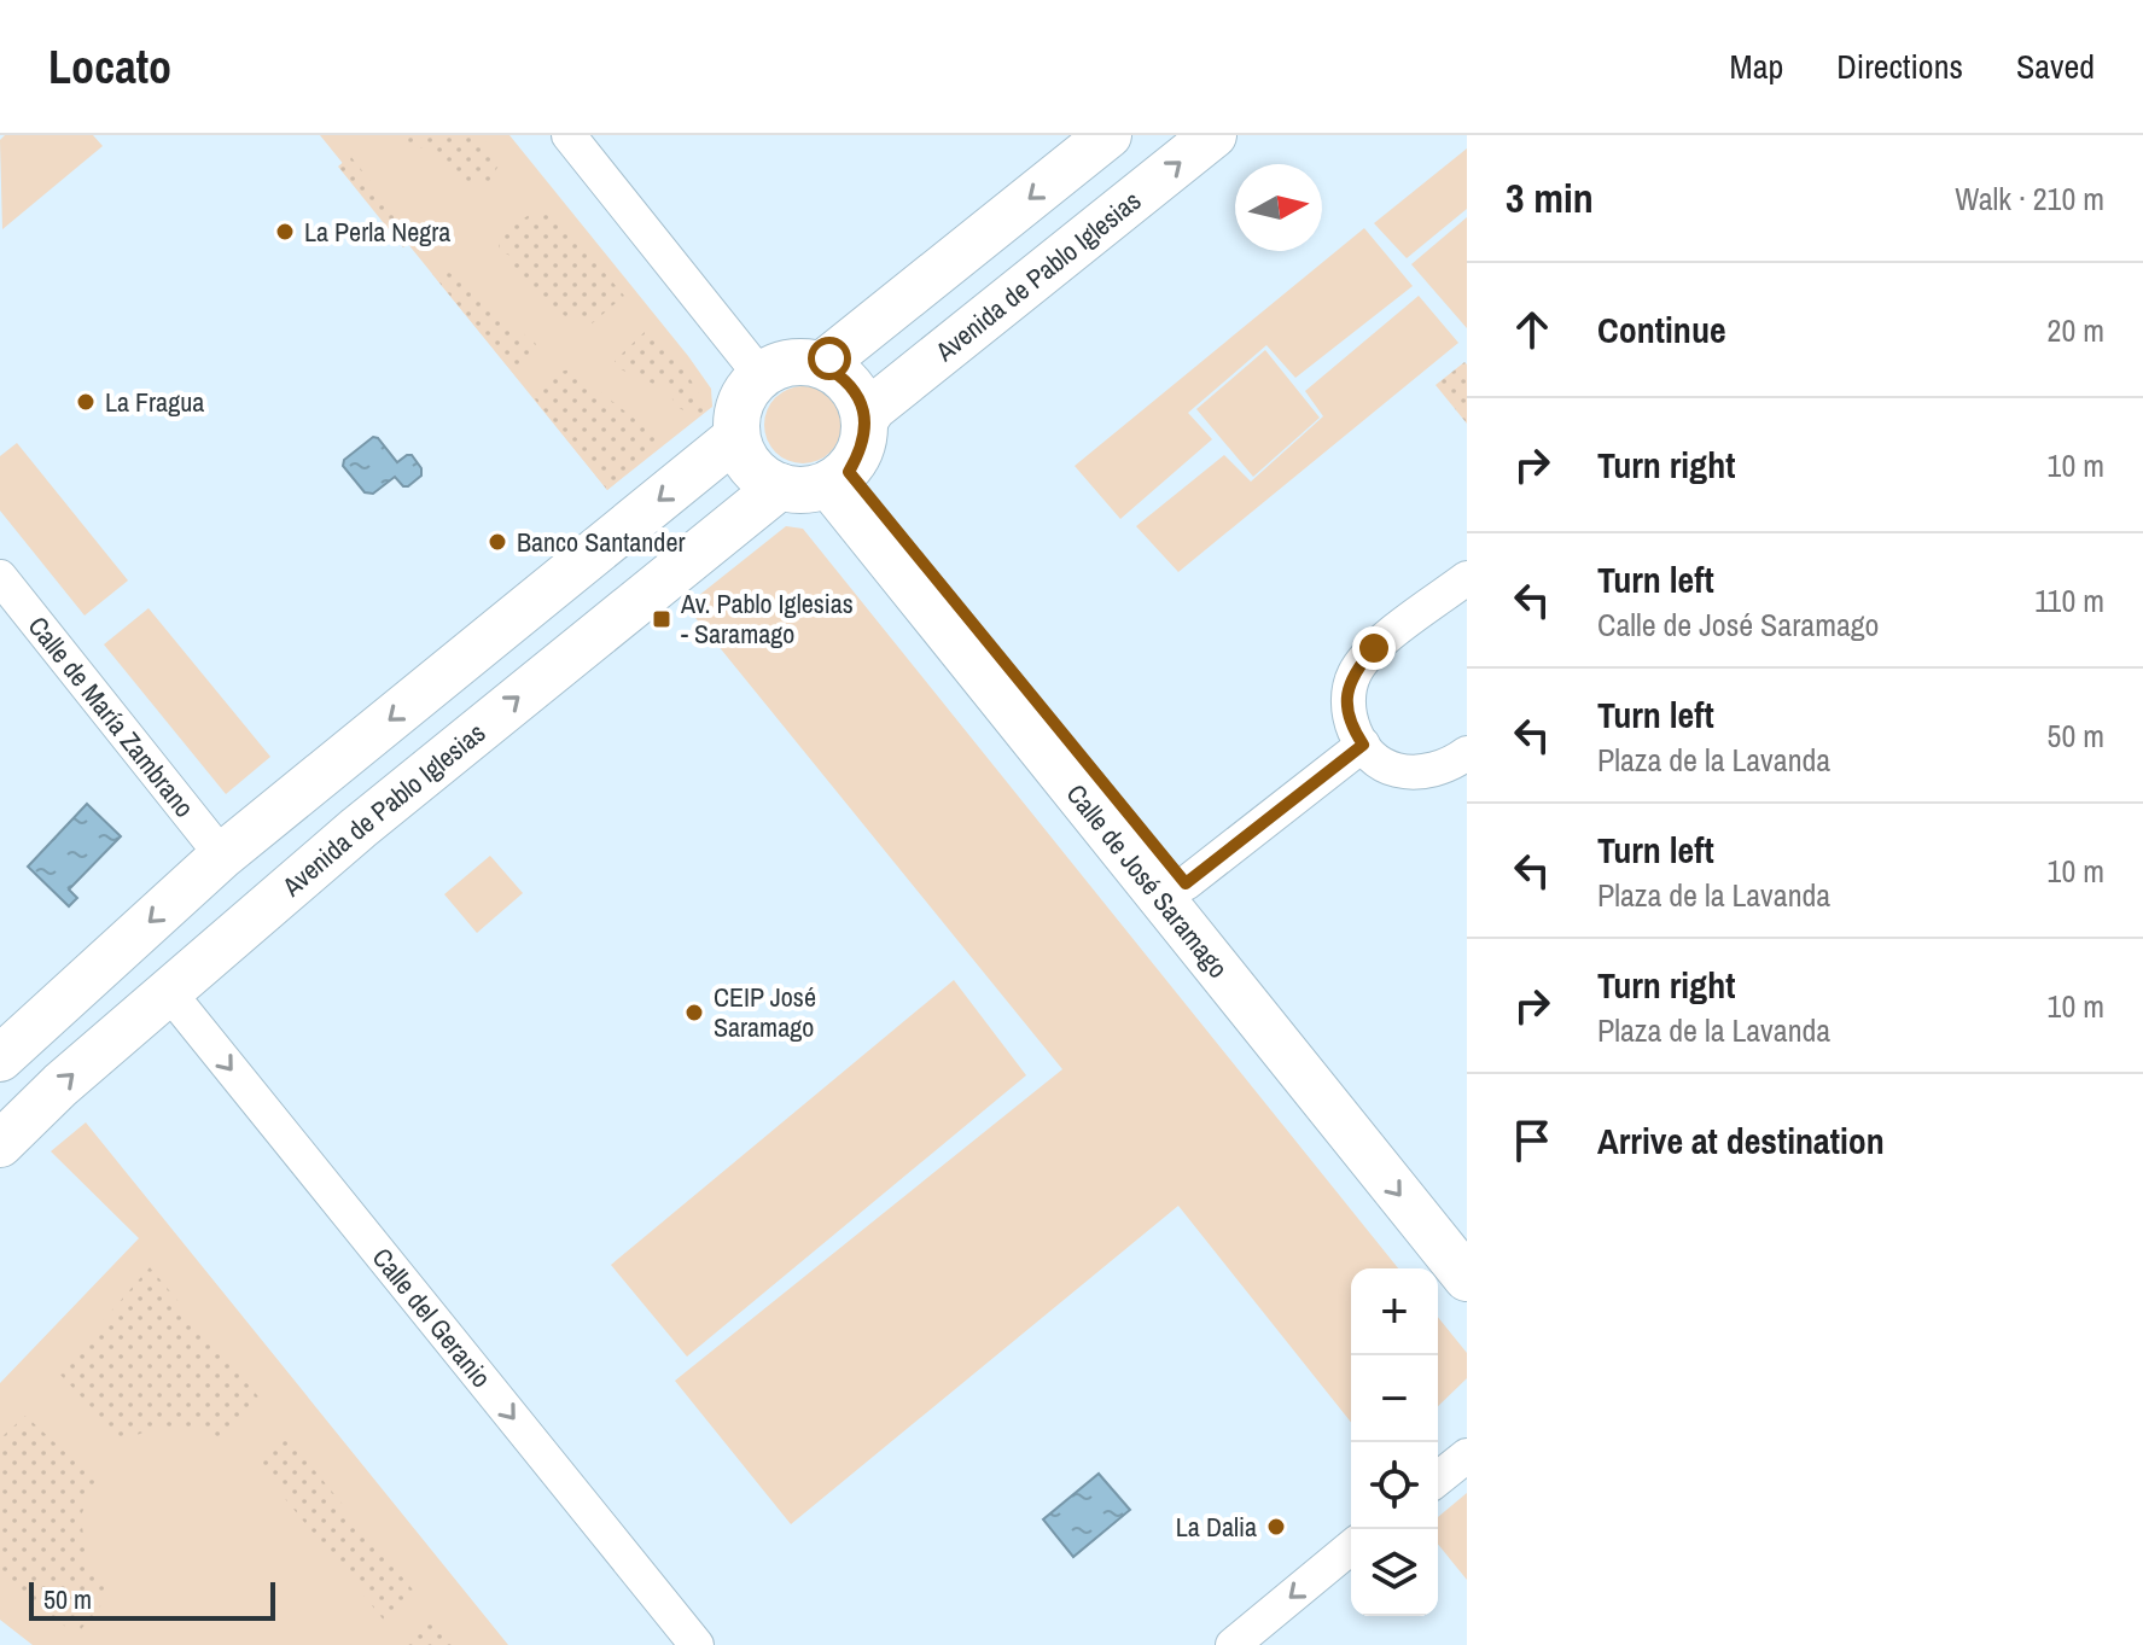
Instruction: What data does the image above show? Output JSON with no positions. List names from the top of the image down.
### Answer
{
  "streets": {
    "street": [
      "Avenida de Pablo Iglesias",
      "Calle de María Zambrano",
      "Calle de José Saramago",
      "Calle del Geranio"
    ]
  },
  "crossings": [
    ["Avenida de Pablo Iglesias", "Calle de José Saramago"],
    ["Avenida de Pablo Iglesias", "Calle del Geranio"]
  ],
  "one_way": ["Calle del Geranio"],
  "places": {
    "other": [
      "La Perla Negra",
      "La Fragua",
      "Banco Santander",
      "CEIP José Saramago",
      "La Dalia"
    ],
    "transit": ["Av. Pablo Iglesias - Saramago"]
  },
  "scale_bar": "50 m",
  "north": "right",
  "page": {
    "header": "Locato",
    "nav": ["Map", "Directions", "Saved"],
    "heading": ["3 min", "Walk · 210 m"],
    "list": [
      ["Continue", "20 m"],
      ["Turn right", "10 m"],
      ["Turn left", "Calle de José Saramago", "110 m"],
      ["Turn left", "Plaza de la Lavanda", "50 m"],
      ["Turn left", "Plaza de la Lavanda", "10 m"],
      ["Turn right", "Plaza de la Lavanda", "10 m"],
      "Arrive at destination"
    ],
    "map_buttons": ["+", "−"],
    "scale": "50 m"
  }
}
